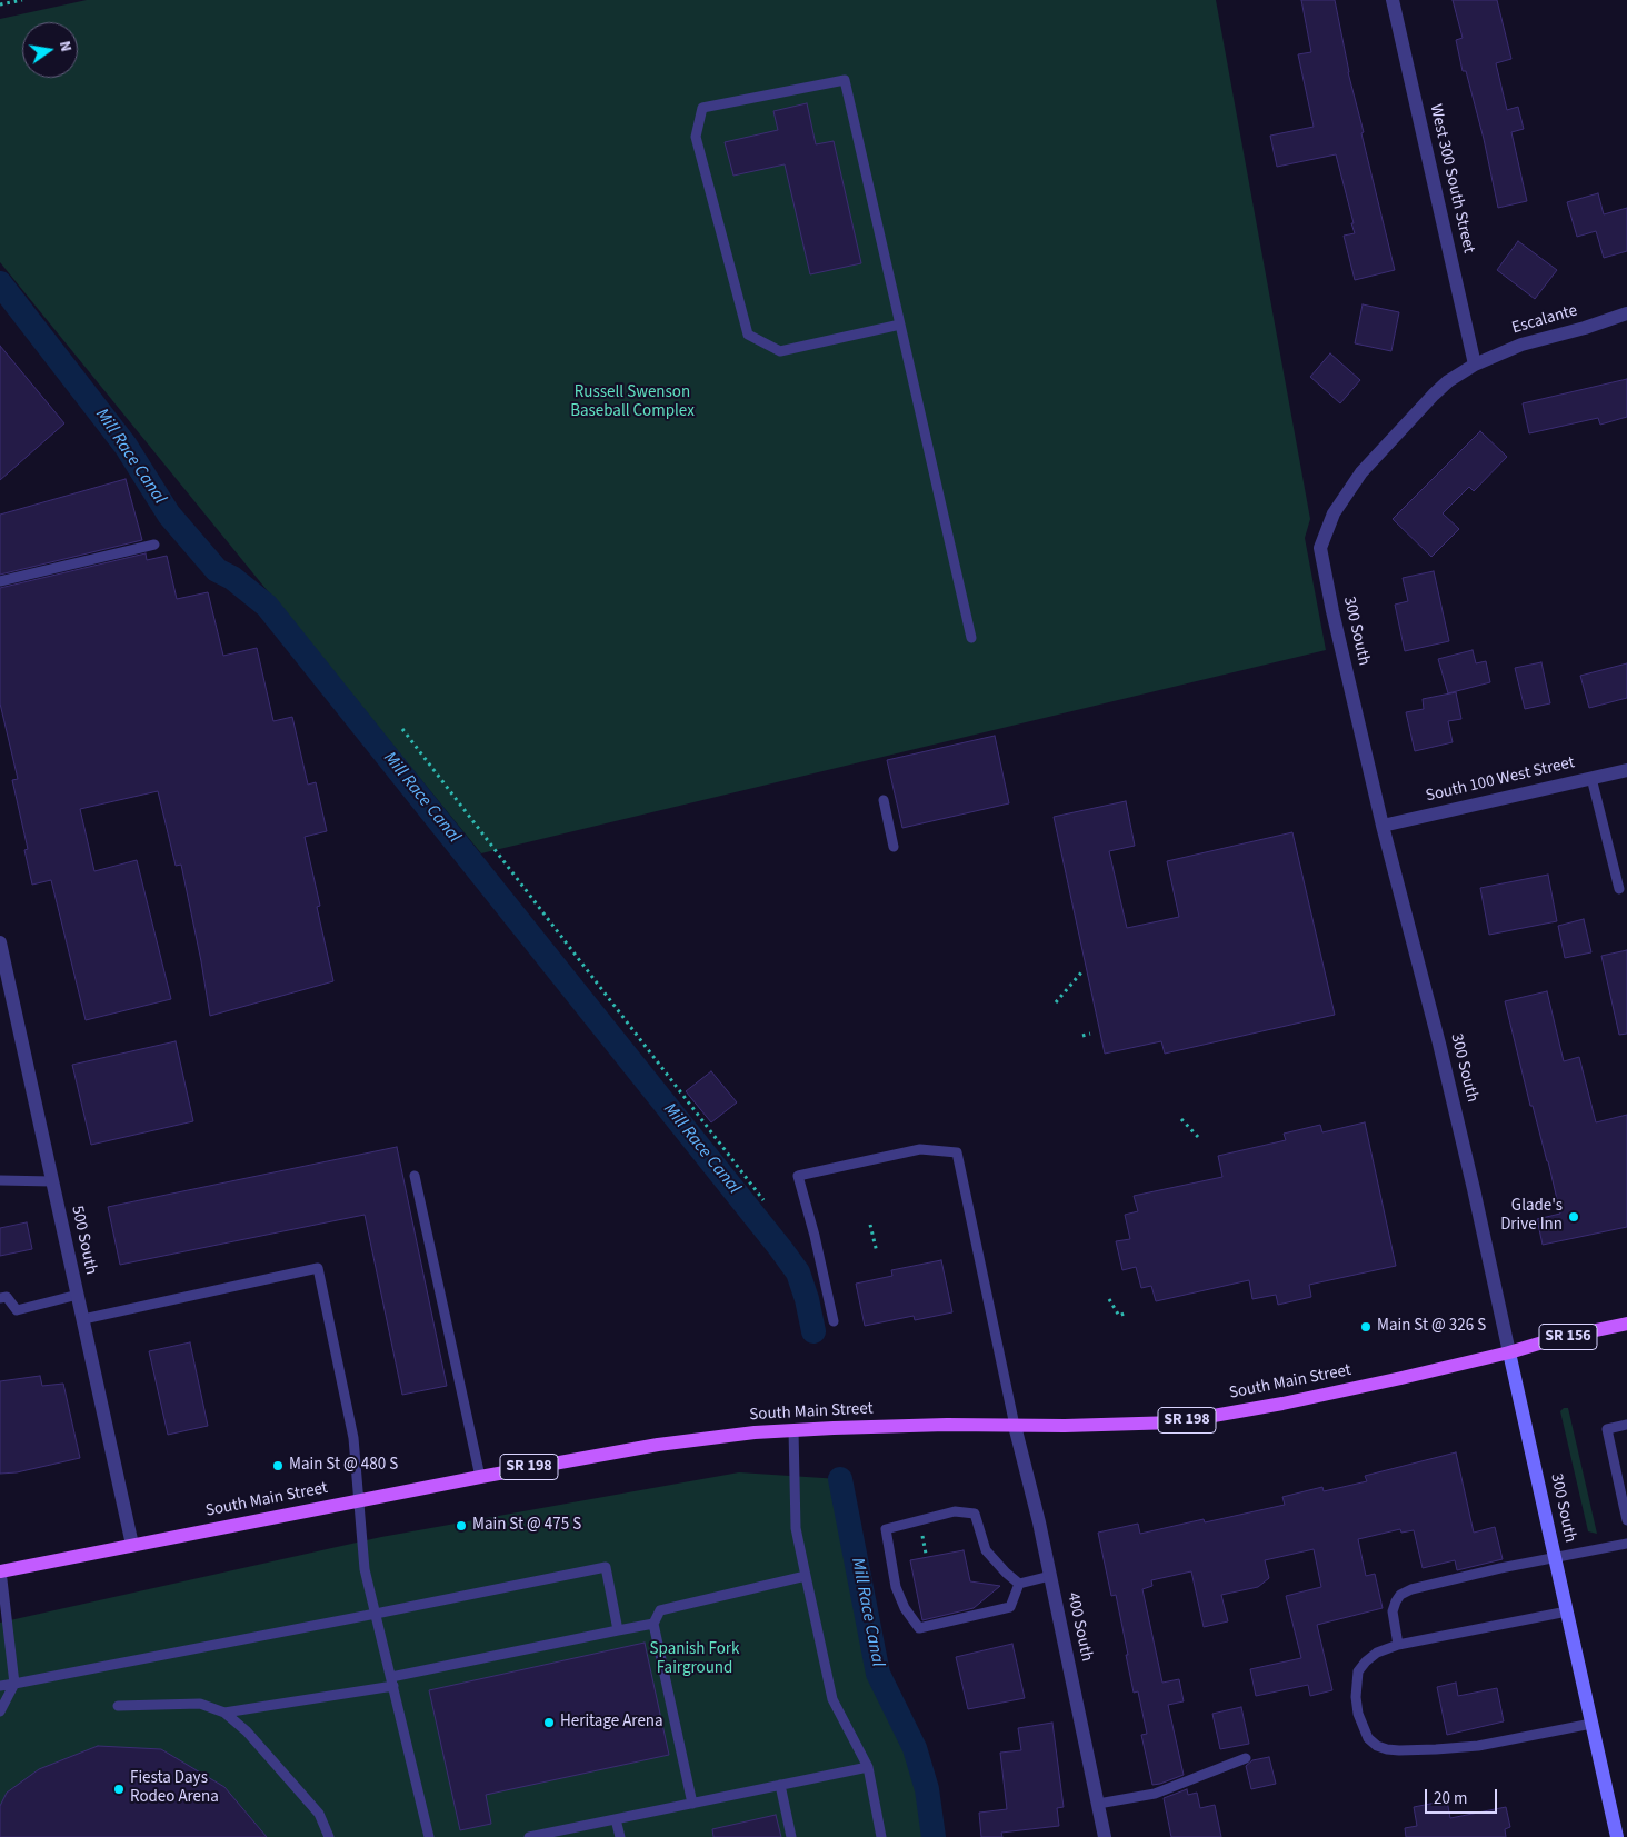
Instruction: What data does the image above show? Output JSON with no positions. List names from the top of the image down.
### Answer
{
  "streets": {
    "main road": [
      "300 South",
      "SR 156",
      "South Main Street",
      "SR 198"
    ],
    "street": [
      "West 300 South Street",
      "Escalante",
      "South 100 West Street",
      "500 South",
      "400 South"
    ]
  },
  "crossings": [
    ["West 300 South Street", "Escalante"],
    ["West 300 South Street", "300 South"],
    ["Escalante", "300 South"],
    ["300 South", "South 100 West Street"],
    ["300 South", "South Main Street"],
    ["500 South", "South Main Street"],
    ["South Main Street", "400 South"]
  ],
  "water": ["Mill Race Canal"],
  "parks": ["Russell Swenson Baseball Complex", "Spanish Fork Fairground"],
  "places": [
    "Glade's Drive Inn",
    "Main St @ 326 S",
    "Main St @ 480 S",
    "Main St @ 475 S",
    "Heritage Arena",
    "Fiesta Days Rodeo Arena"
  ],
  "scale_bar": "20 m",
  "north": "right"
}
